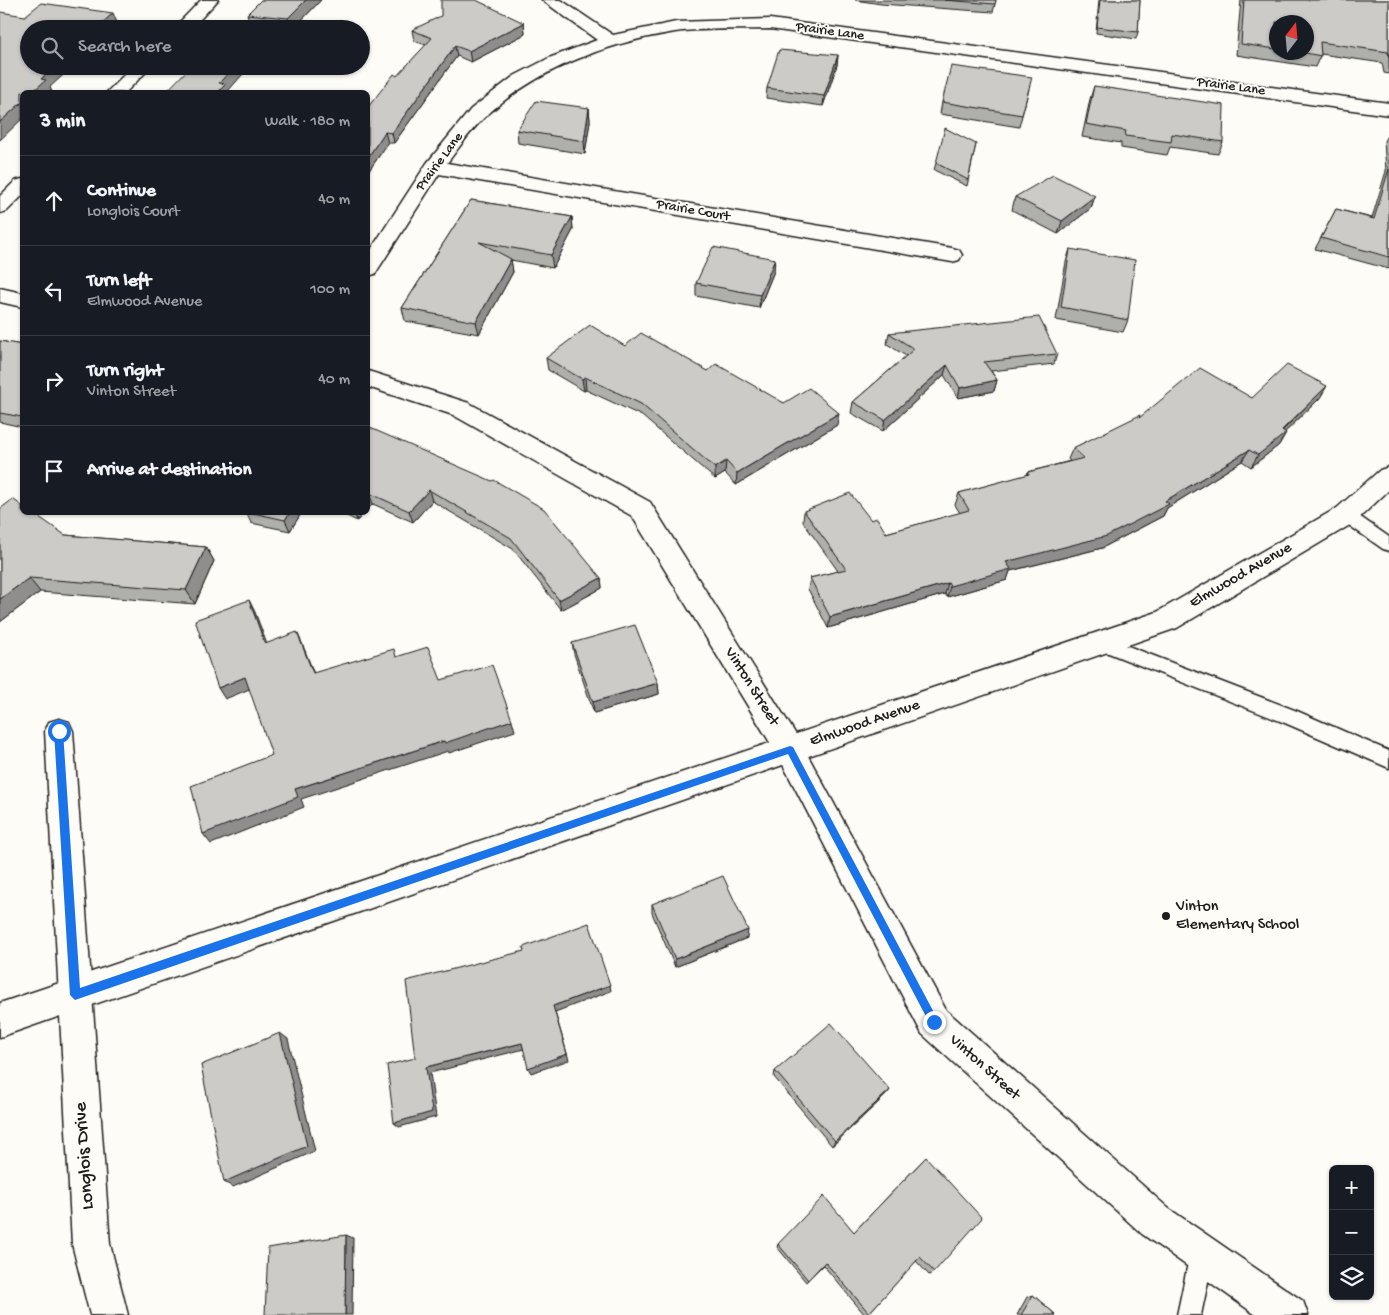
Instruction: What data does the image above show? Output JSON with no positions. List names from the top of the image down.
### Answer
{
  "streets": {
    "street": [
      "Prairie Lane",
      "Prairie Court",
      "Elmwood Avenue",
      "Vinton Street",
      "Longlois Drive"
    ]
  },
  "crossings": [
    ["Prairie Lane", "Prairie Court"],
    ["Elmwood Avenue", "Vinton Street"],
    ["Elmwood Avenue", "Longlois Drive"]
  ],
  "places": ["Vinton Elementary School"],
  "north": "top",
  "page": {
    "search": "Search here",
    "heading": ["3 min", "Walk · 180 m"],
    "list": [
      ["Continue", "Longlois Court", "40 m"],
      ["Turn left", "Elmwood Avenue", "100 m"],
      ["Turn right", "Vinton Street", "40 m"],
      "Arrive at destination"
    ],
    "map_buttons": ["+", "−"]
  }
}
